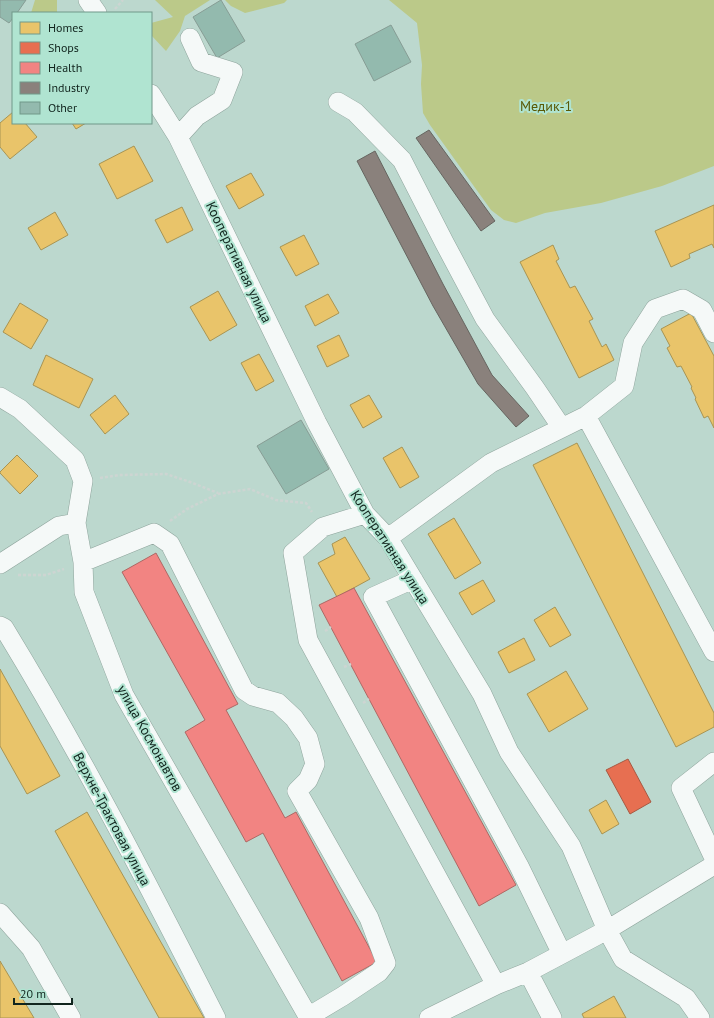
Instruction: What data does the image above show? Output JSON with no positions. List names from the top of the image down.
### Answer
{
  "streets": {
    "street": ["Кооперативная улица", "улица Космонавтов", "Верхне-Трактовая улица"]
  },
  "parks": ["Медик-1"],
  "legend": [
    "Homes",
    "Shops",
    "Health",
    "Industry",
    "Other"
  ],
  "scale_bar": "20 m"
}
